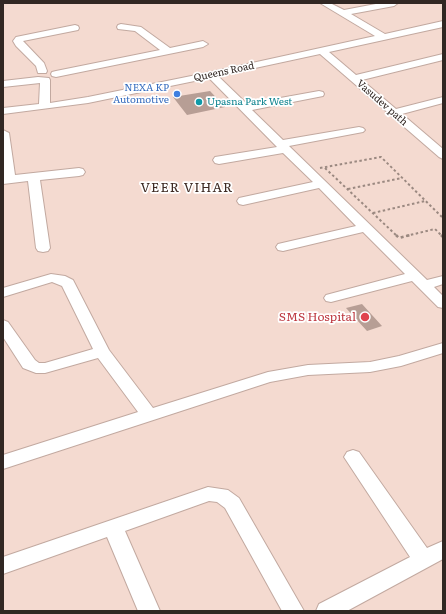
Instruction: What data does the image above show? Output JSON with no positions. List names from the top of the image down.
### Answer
{
  "streets": {
    "street": ["Queens Road", "Vasudev path"]
  },
  "crossings": [
    ["Queens Road", "Vasudev path"]
  ],
  "districts": ["VEER VIHAR"],
  "places": ["NEXA KP Automotive", "Upasna Park West", "SMS Hospital"]
}
